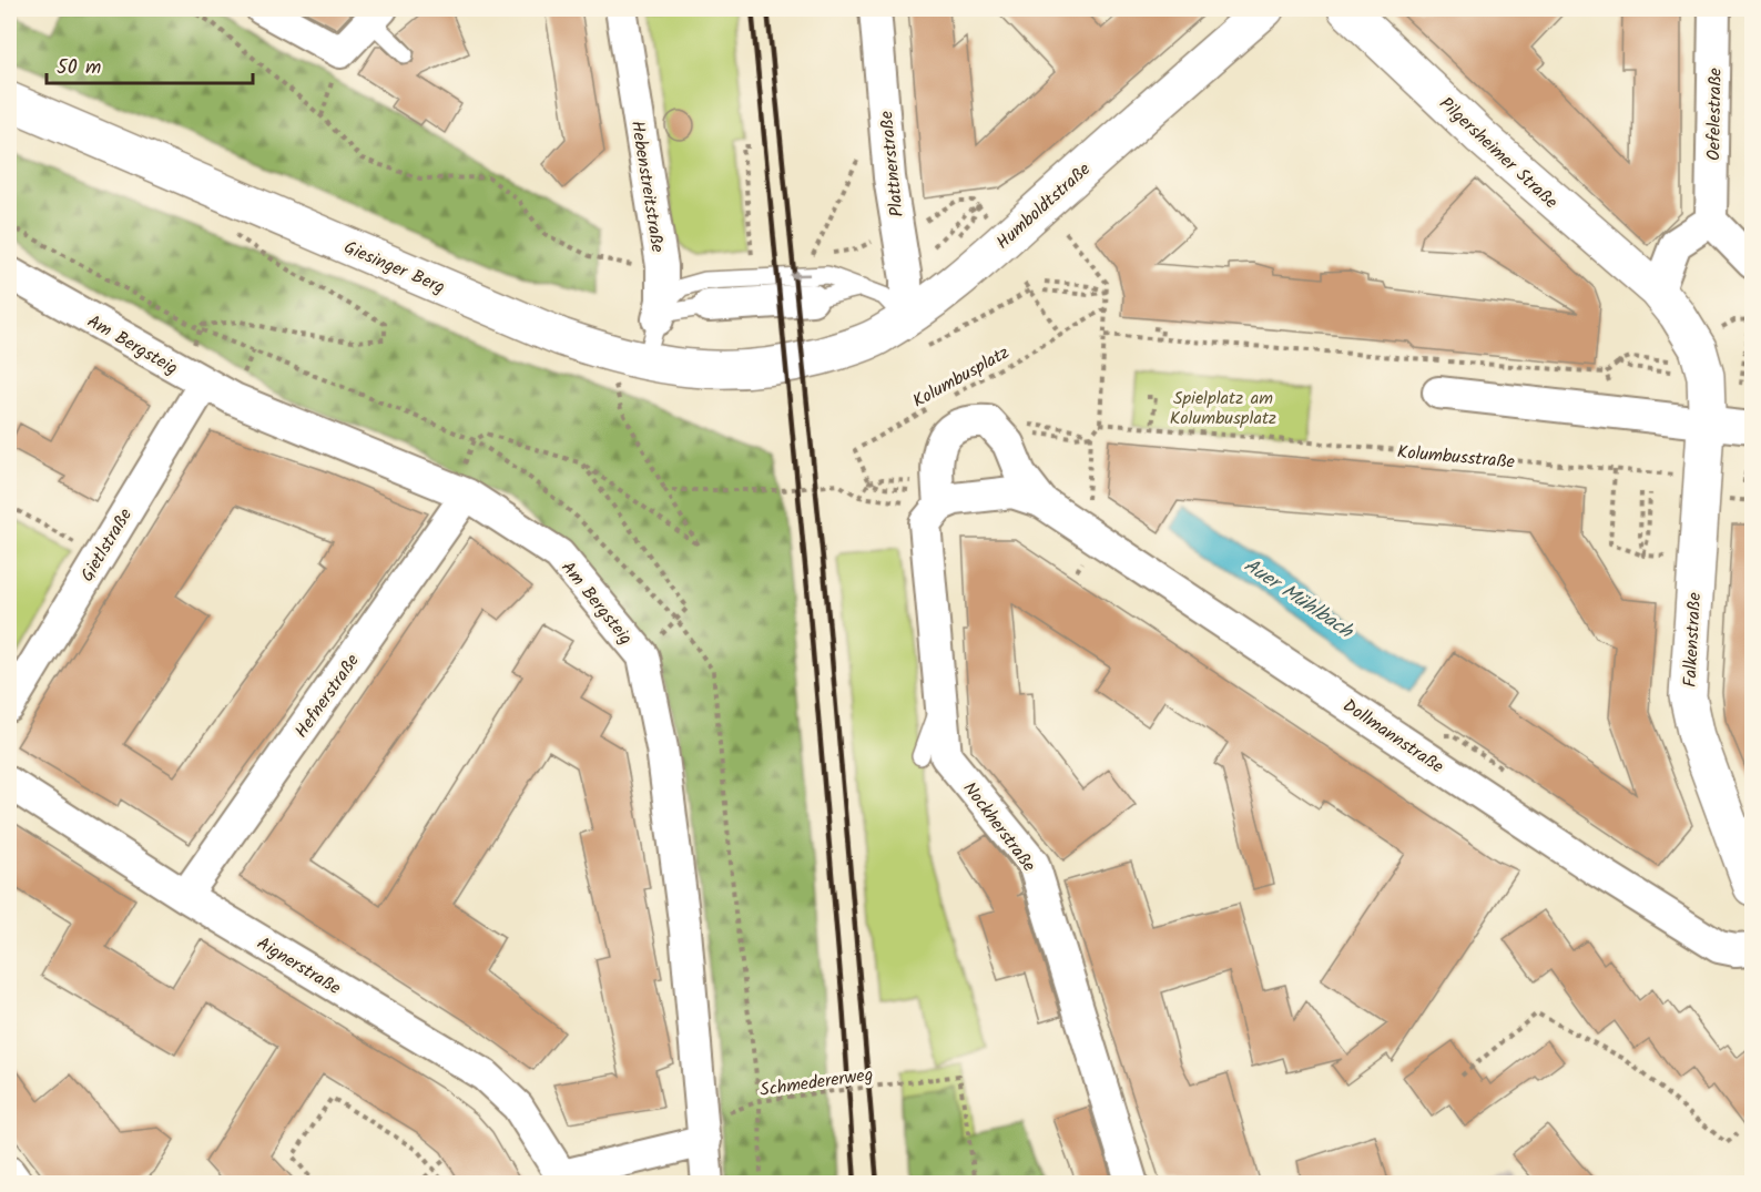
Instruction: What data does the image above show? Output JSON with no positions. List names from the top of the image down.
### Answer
{
  "streets": {
    "main road": [
      "Pilgersheimer Straße",
      "Humboldtstraße",
      "Giesinger Berg",
      "Falkenstraße"
    ],
    "street": [
      "Oefelestraße",
      "Plattnerstraße",
      "Hebenstreitstraße",
      "Am Bergsteig",
      "Gietlstraße",
      "Hefnerstraße",
      "Dollmannstraße",
      "Nockherstraße",
      "Aignerstraße"
    ],
    "path": ["Kolumbusplatz", "Kolumbusstraße", "Schmedererweg"]
  },
  "crossings": [
    ["Pilgersheimer Straße", "Falkenstraße"],
    ["Plattnerstraße", "Humboldtstraße"],
    ["Hebenstreitstraße", "Giesinger Berg"],
    ["Humboldtstraße", "Giesinger Berg"],
    ["Am Bergsteig", "Gietlstraße"],
    ["Am Bergsteig", "Hefnerstraße"],
    ["Am Bergsteig", "Aignerstraße"],
    ["Am Bergsteig", "Schmedererweg"],
    ["Kolumbusstraße", "Falkenstraße"],
    ["Hefnerstraße", "Aignerstraße"],
    ["Dollmannstraße", "Nockherstraße"],
    ["Aignerstraße", "Schmedererweg"]
  ],
  "water": ["Auer Mühlbach"],
  "parks": ["Spielplatz am Kolumbusplatz"],
  "scale_bar": "50 m"
}
